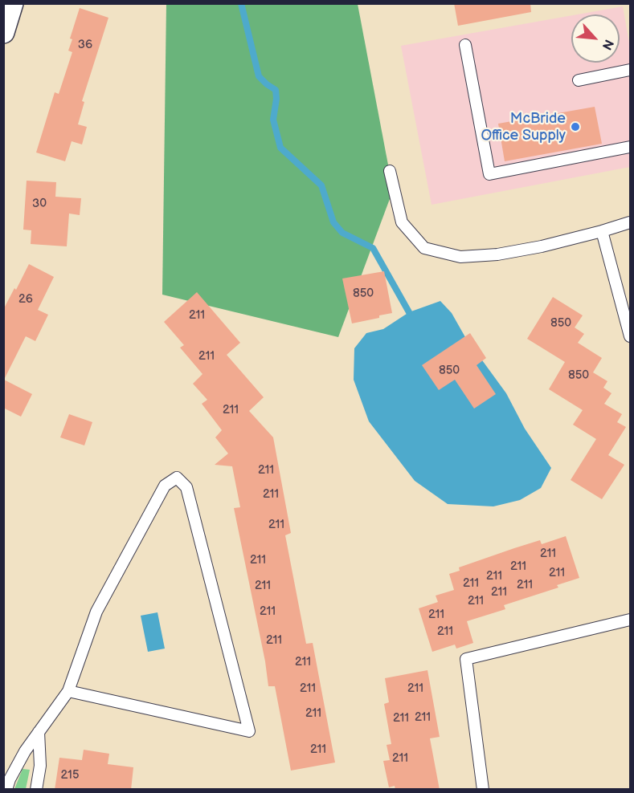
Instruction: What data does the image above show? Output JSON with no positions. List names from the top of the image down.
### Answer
{
  "places": ["McBride Office Supply"],
  "house_numbers": [
    "36",
    "30",
    "850",
    "26",
    "211",
    "850",
    "211",
    "850",
    "850",
    "211",
    "211",
    "211",
    "211",
    "211",
    "211",
    "211",
    "211",
    "211",
    "211",
    "211",
    "211",
    "211",
    "211",
    "211",
    "211",
    "211",
    "211",
    "211",
    "211",
    "211",
    "211",
    "211",
    "211",
    "211",
    "211",
    "215"
  ],
  "north": "bottom right"
}
